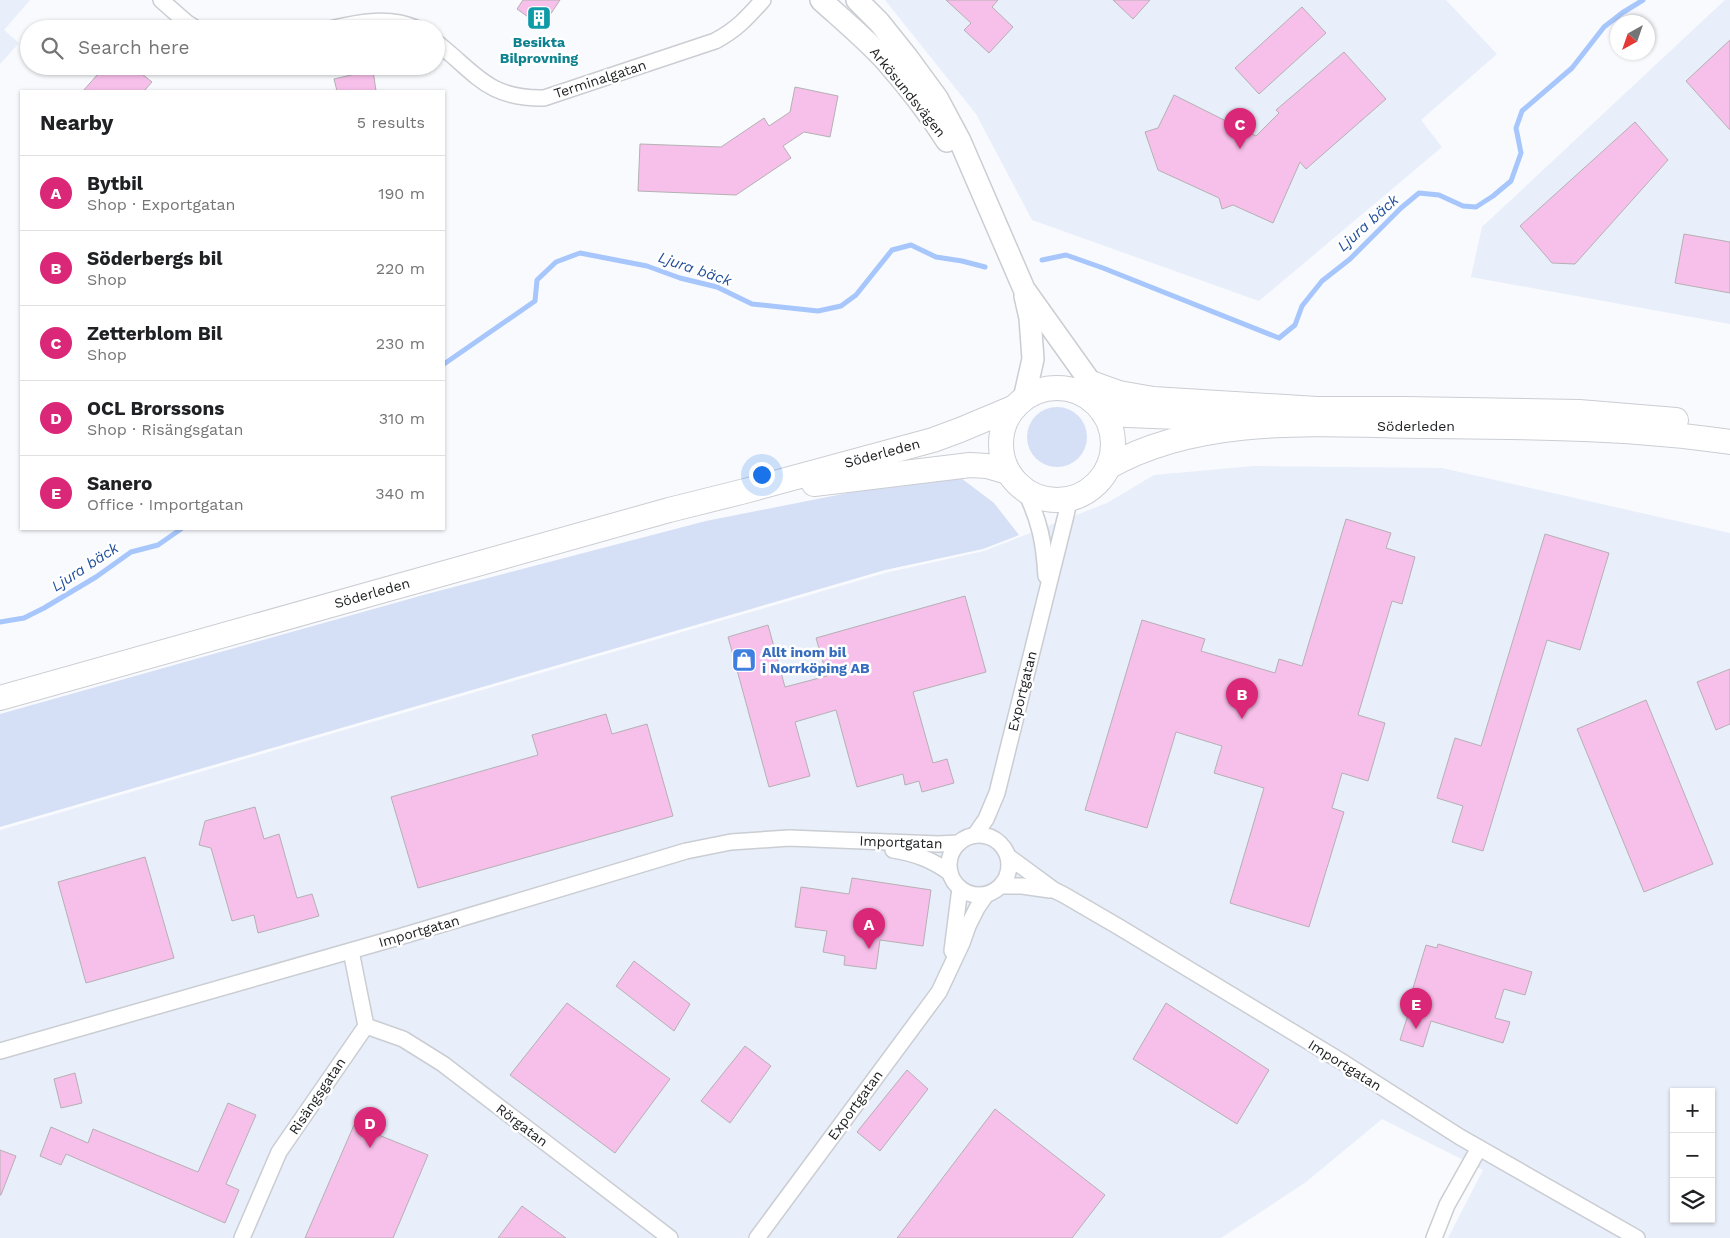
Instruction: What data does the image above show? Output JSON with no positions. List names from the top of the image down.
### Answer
{
  "streets": {
    "main road": ["Arkösundsvägen", "Söderleden"],
    "street": [
      "Terminalgatan",
      "Exportgatan",
      "Importgatan",
      "Risängsgatan",
      "Rörgatan"
    ]
  },
  "crossings": [
    ["Arkösundsvägen", "Söderleden"],
    ["Arkösundsvägen", "Exportgatan"],
    ["Söderleden", "Exportgatan"],
    ["Exportgatan", "Importgatan"],
    ["Risängsgatan", "Rörgatan"]
  ],
  "water": ["Ljura bäck"],
  "places": {
    "building": ["Besikta Bilprovning"],
    "shop": ["Allt inom bil i Norrköping AB"]
  },
  "north": "bottom left",
  "page": {
    "search": "Search here",
    "heading": ["Nearby", "5 results"],
    "pins": [
      "C",
      "B",
      "A",
      "E",
      "D"
    ],
    "list": [
      {
        "mark": "A",
        "name": "Bytbil",
        "note": "Shop · Exportgatan",
        "value": "190 m"
      },
      {
        "mark": "B",
        "name": "Söderbergs bil",
        "note": "Shop",
        "value": "220 m"
      },
      {
        "mark": "C",
        "name": "Zetterblom Bil",
        "note": "Shop",
        "value": "230 m"
      },
      {
        "mark": "D",
        "name": "OCL Brorssons",
        "note": "Shop · Risängsgatan",
        "value": "310 m"
      },
      {
        "mark": "E",
        "name": "Sanero",
        "note": "Office · Importgatan",
        "value": "340 m"
      }
    ],
    "map_buttons": ["+", "−"]
  }
}
